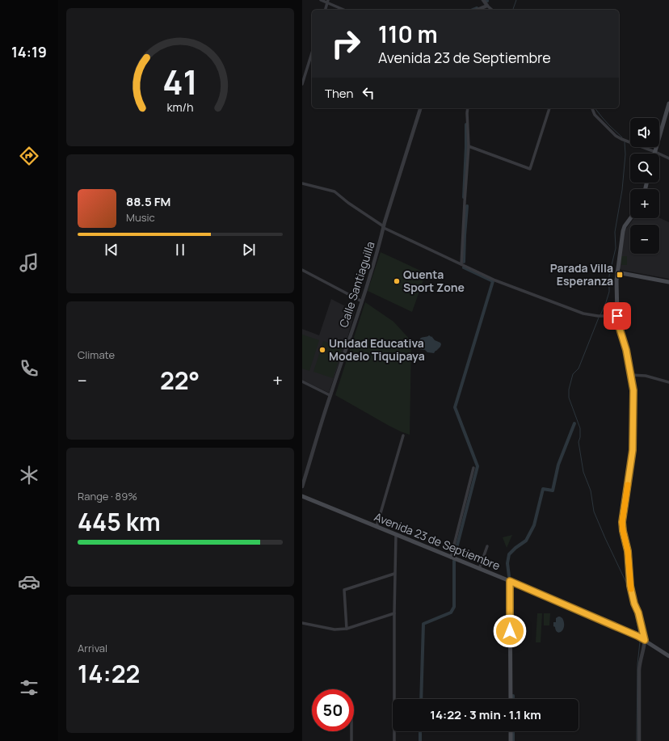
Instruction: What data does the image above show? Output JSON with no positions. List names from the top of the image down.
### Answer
{
  "streets": {
    "main road": ["Avenida 23 de Septiembre"],
    "street": ["Calle Santiaguilla"]
  },
  "places": {
    "transit": ["Parada Villa Esperanza"],
    "other": ["Quenta Sport Zone", "Unidad Educativa Modelo Tiquipaya"]
  },
  "page": {
    "tabs": "14:19",
    "turn": ["110 m", "Avenida 23 de Septiembre"],
    "then": "Then",
    "map_buttons": ["+", "−"],
    "song": ["88.5 FM", "Music"],
    "tile": [
      "Climate",
      ["Range · 89%", "445 km"],
      ["Arrival", "14:22"]
    ],
    "heat": ["−", "22°", "+"],
    "limit": "50",
    "trip": "14:22 · 3 min · 1.1 km",
    "gauge": ["41", "km/h"]
  }
}
